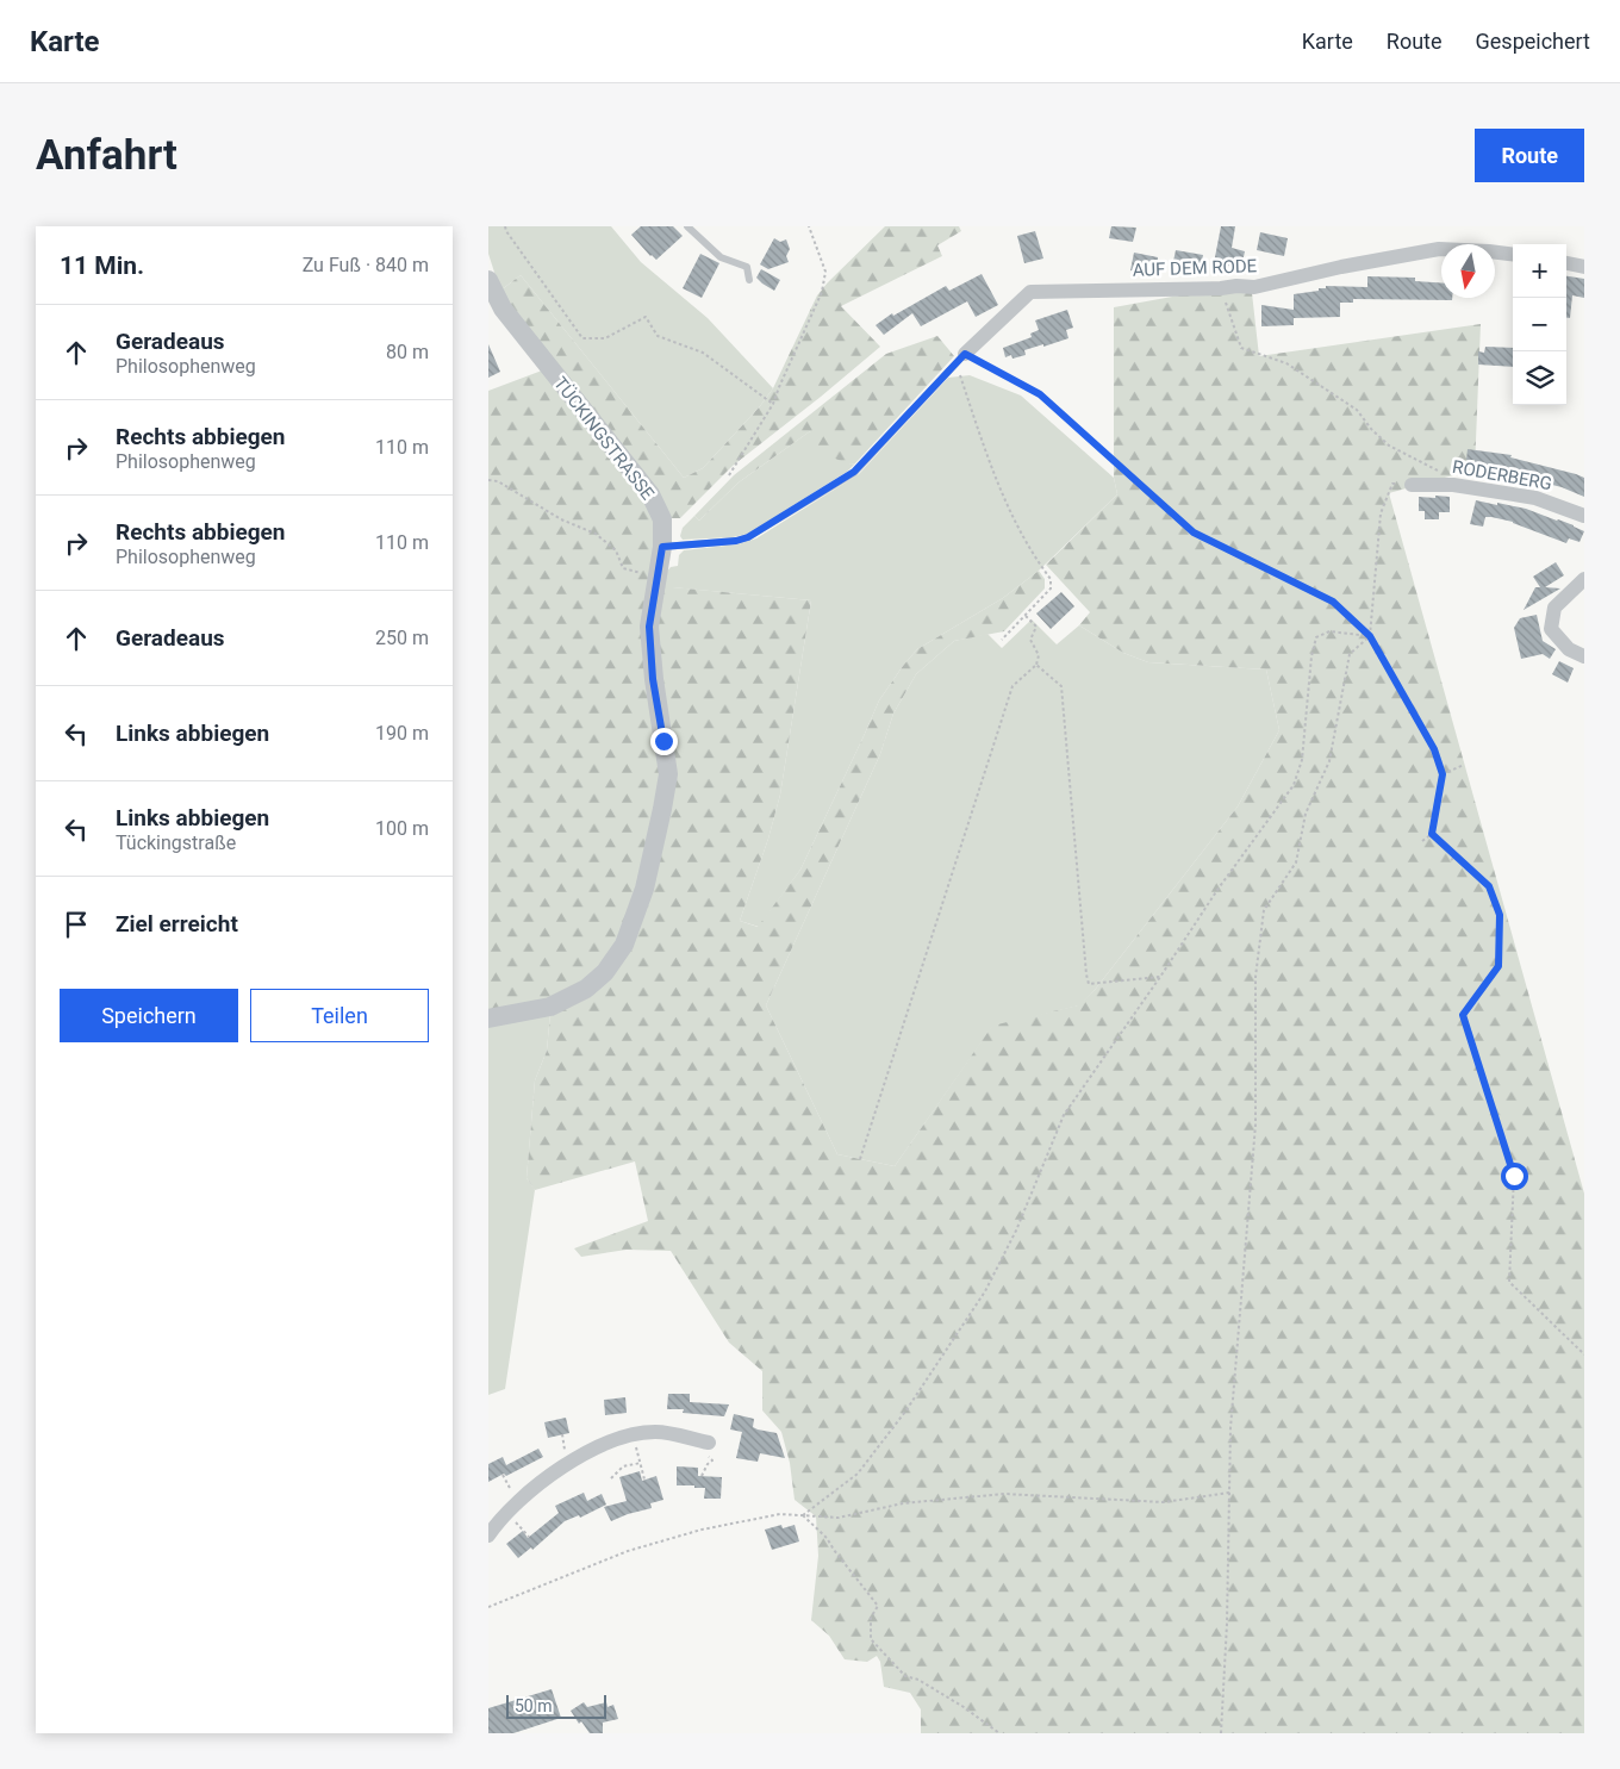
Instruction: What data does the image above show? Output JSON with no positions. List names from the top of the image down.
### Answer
{
  "streets": {
    "street": ["AUF DEM RODE", "TÜCKINGSTRASSE", "RODERBERG"]
  },
  "scale_bar": "50 m",
  "north": "bottom",
  "page": {
    "header": "Karte",
    "nav": ["Karte", "Route", "Gespeichert"],
    "buttons": [
      "Route",
      ["Speichern", "Teilen"]
    ],
    "title": "Anfahrt",
    "heading": ["11 Min.", "Zu Fuß · 840 m"],
    "map_buttons": ["+", "−"],
    "list": [
      ["Geradeaus", "Philosophenweg", "80 m"],
      ["Rechts abbiegen", "Philosophenweg", "110 m"],
      ["Rechts abbiegen", "Philosophenweg", "110 m"],
      ["Geradeaus", "250 m"],
      ["Links abbiegen", "190 m"],
      ["Links abbiegen", "Tückingstraße", "100 m"],
      "Ziel erreicht"
    ],
    "scale": "50 m"
  }
}
